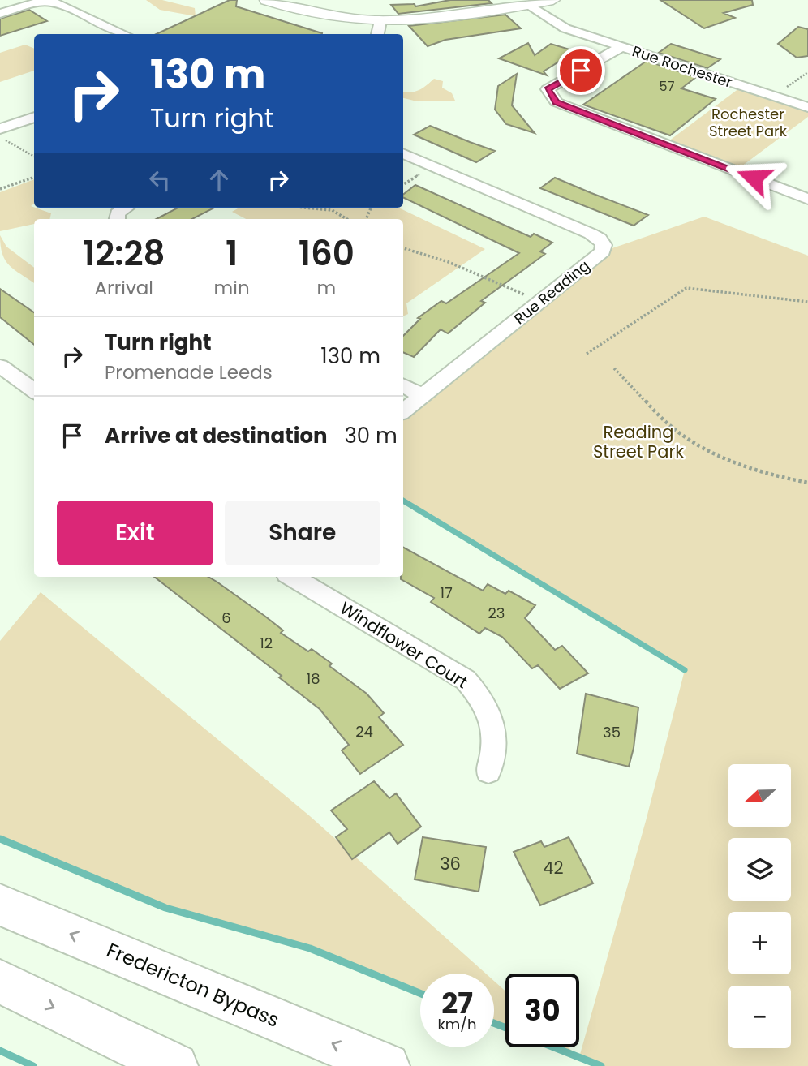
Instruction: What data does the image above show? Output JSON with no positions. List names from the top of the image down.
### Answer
{
  "streets": {
    "highway": ["Fredericton Bypass"],
    "street": ["Rue Rochester", "Rue Reading", "Windflower Court"]
  },
  "parks": ["Rochester Street Park", "Reading Street Park"],
  "house_numbers": [
    "57",
    "17",
    "23",
    "6",
    "12",
    "18",
    "24",
    "35",
    "36",
    "42"
  ],
  "north": "left",
  "page": {
    "turn": ["130 m", "Turn right"],
    "eta": [
      "12:28",
      "Arrival",
      "1",
      "min",
      "160",
      "m"
    ],
    "list": [
      {
        "name": "Turn right",
        "note": "Promenade Leeds",
        "value": "130 m"
      },
      {
        "name": "Arrive at destination",
        "value": "30 m"
      }
    ],
    "buttons": ["Exit", "Share"],
    "map_buttons": ["+", "−"],
    "speed": "27 km/h",
    "limit": "30"
  }
}
